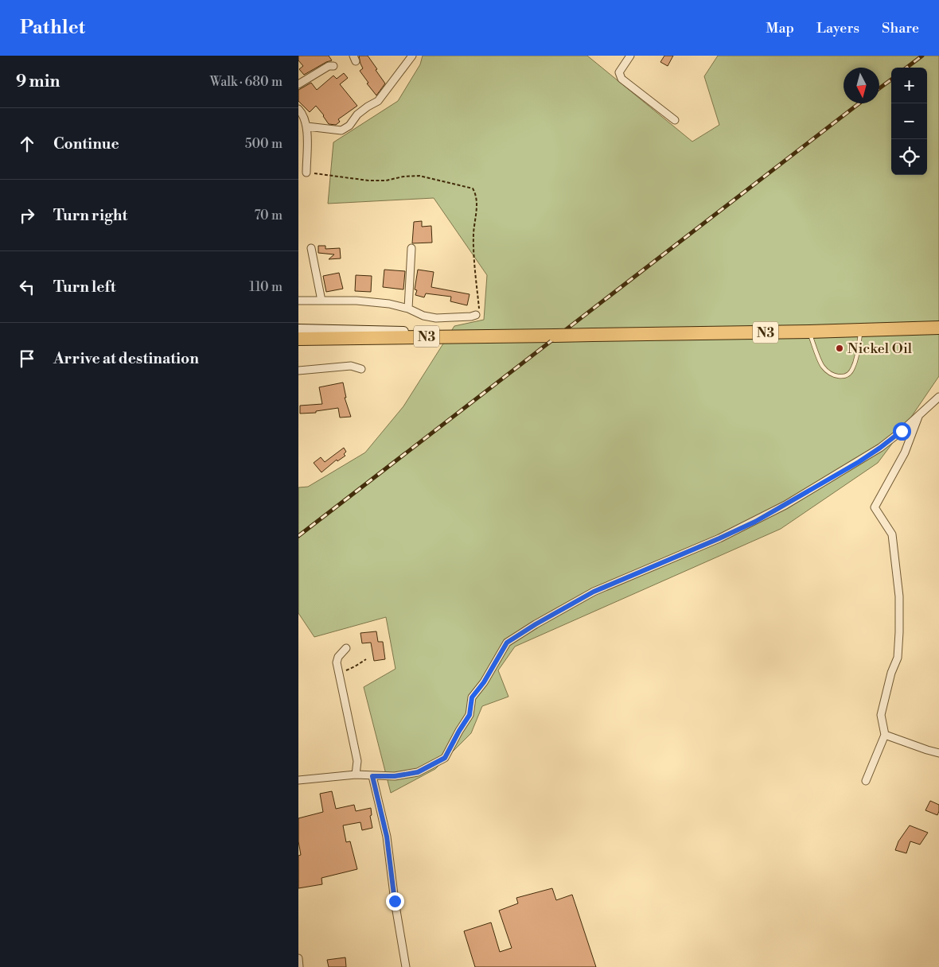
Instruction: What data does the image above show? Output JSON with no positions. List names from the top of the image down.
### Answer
{
  "streets": {
    "highway": ["N3"]
  },
  "places": ["Nickel Oil"],
  "north": "bottom",
  "page": {
    "header": "Pathlet",
    "nav": ["Map", "Layers", "Share"],
    "heading": ["9 min", "Walk · 680 m"],
    "map_buttons": ["+", "−"],
    "list": [
      ["Continue", "500 m"],
      ["Turn right", "70 m"],
      ["Turn left", "110 m"],
      "Arrive at destination"
    ]
  }
}
